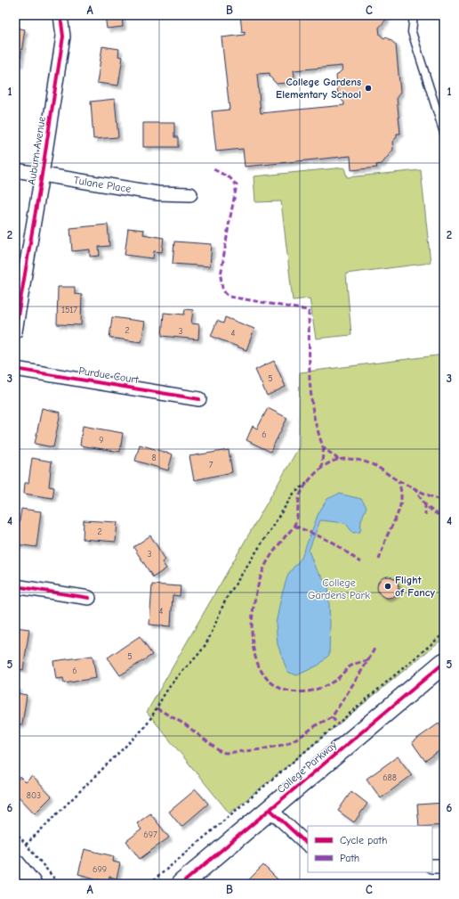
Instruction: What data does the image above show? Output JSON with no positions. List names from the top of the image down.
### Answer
{
  "streets": {
    "street": [
      "Auburn Avenue",
      "Tulane Place",
      "Purdue Court",
      "College Parkway"
    ]
  },
  "crossings": [
    ["Auburn Avenue", "Tulane Place"]
  ],
  "parks": ["College Gardens Park"],
  "places": ["College Gardens Elementary School", "Flight of Fancy"],
  "house_numbers": [
    "1517",
    "2",
    "3",
    "4",
    "5",
    "6",
    "9",
    "8",
    "7",
    "2",
    "3",
    "4",
    "5",
    "6",
    "688",
    "803",
    "697",
    "699"
  ],
  "legend": ["Cycle path", "Path"],
  "grid": {
    "columns": ["A", "B", "C"],
    "rows": [
      "1",
      "2",
      "3",
      "4",
      "5",
      "6"
    ]
  }
}
